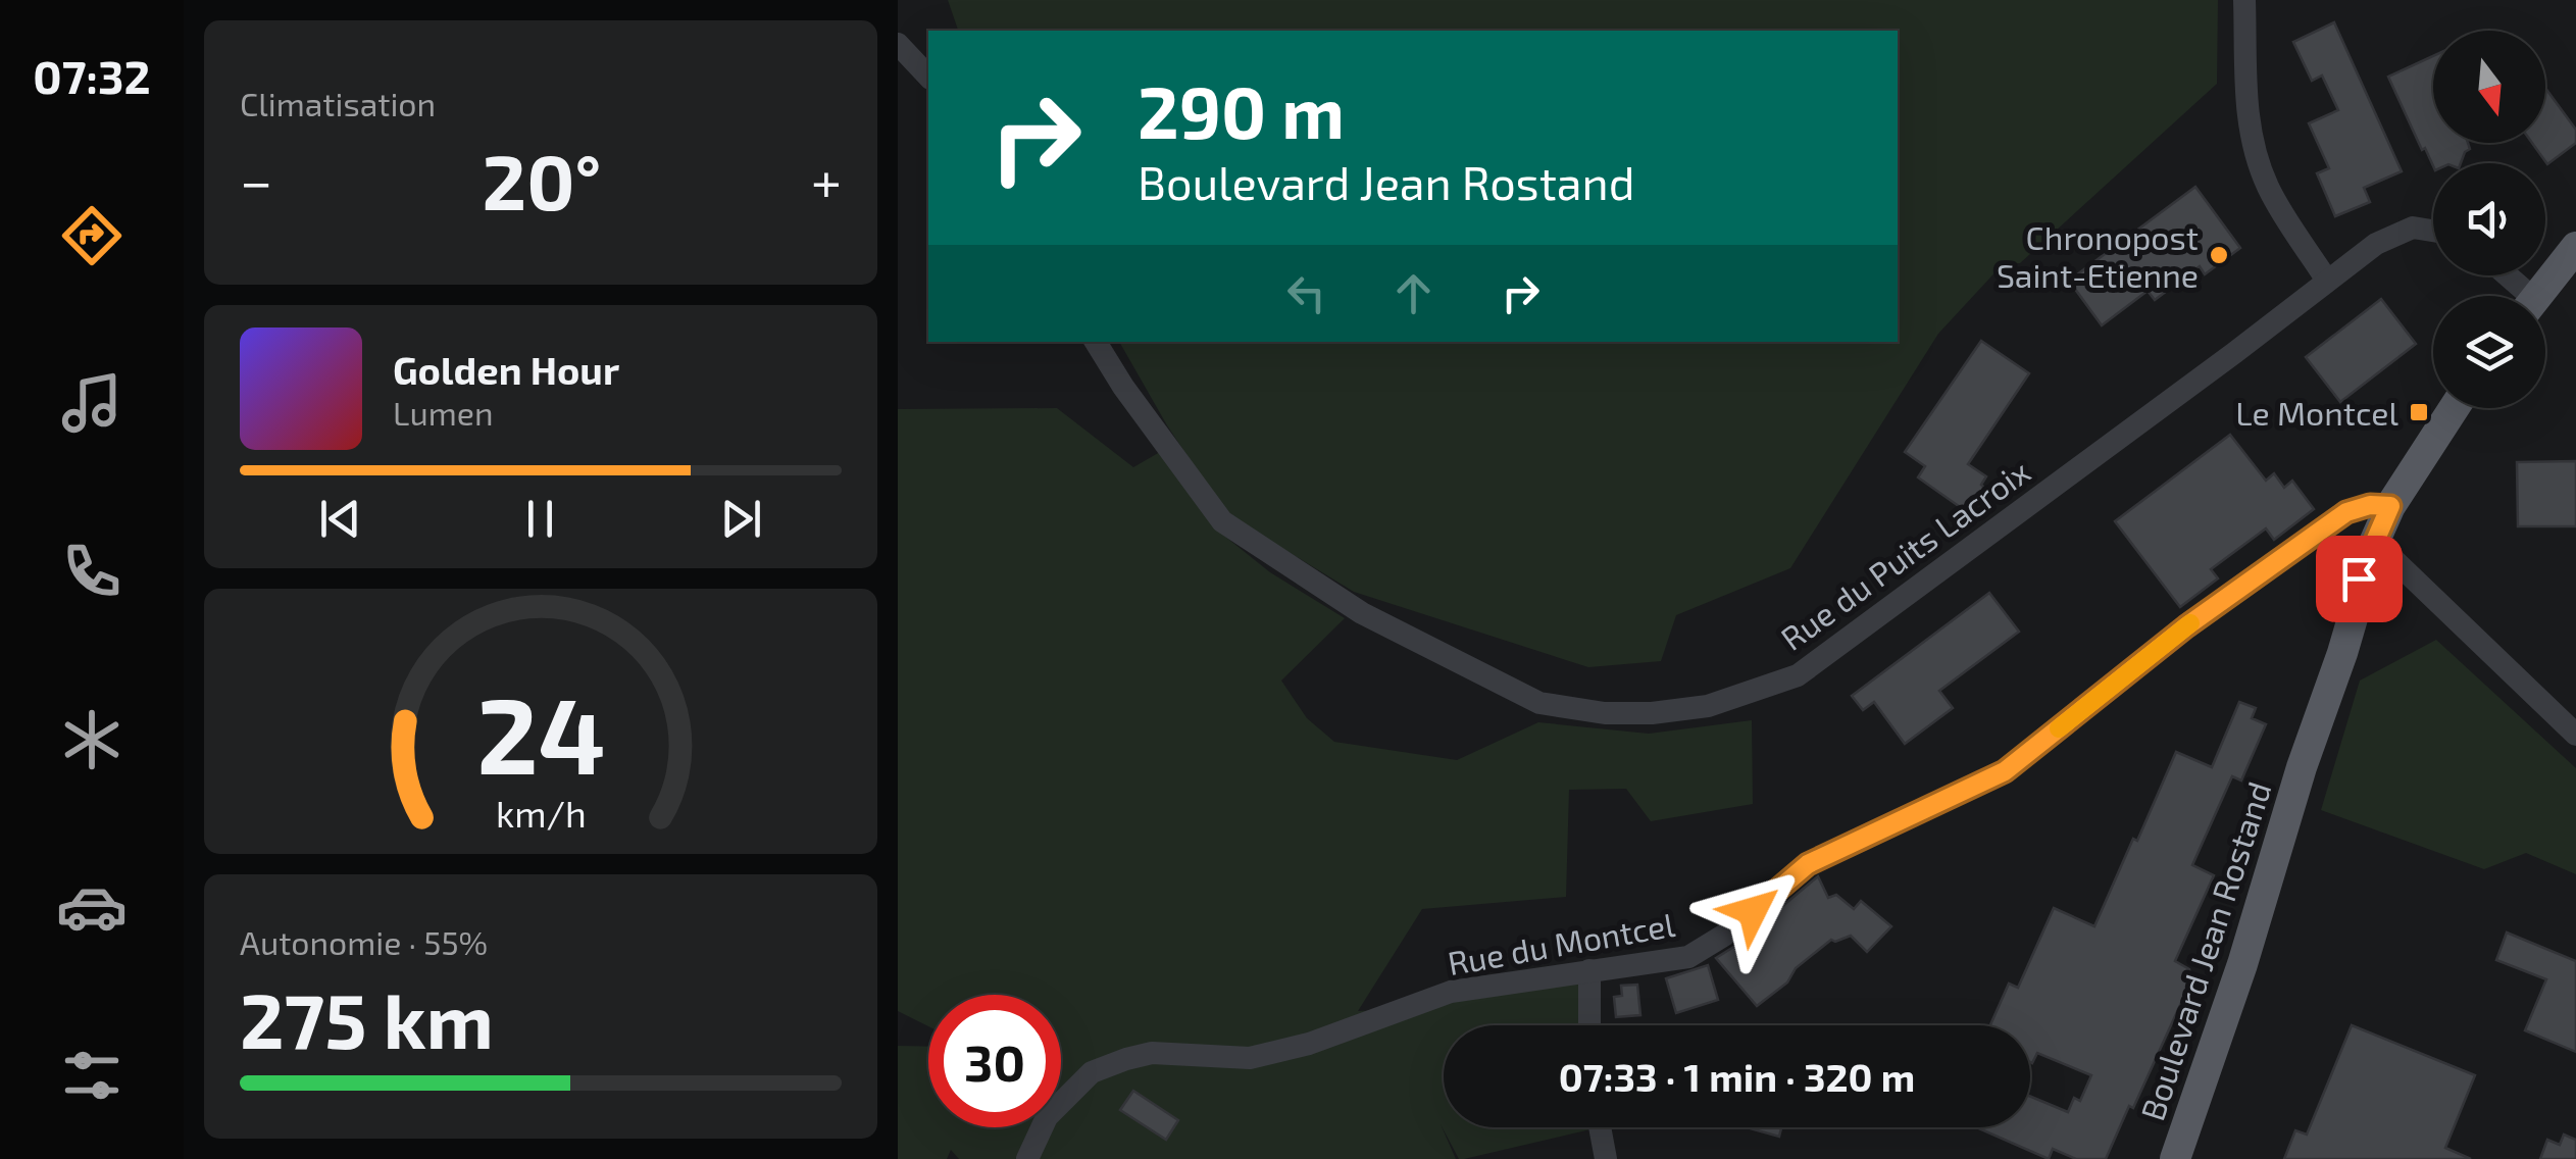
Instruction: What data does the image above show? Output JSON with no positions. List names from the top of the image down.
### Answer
{
  "streets": {
    "main road": ["Boulevard Jean Rostand"],
    "street": ["Rue du Puits Lacroix", "Rue du Montcel"]
  },
  "crossings": [
    ["Rue du Montcel", "Boulevard Jean Rostand"]
  ],
  "places": {
    "other": ["Chronopost Saint-Etienne"],
    "transit": ["Le Montcel"]
  },
  "north": "bottom",
  "page": {
    "tabs": "07:32",
    "tile": [
      "Climatisation",
      ["Autonomie · 55%", "275 km"]
    ],
    "turn": ["290 m", "Boulevard Jean Rostand"],
    "heat": ["−", "20°", "+"],
    "song": ["Golden Hour", "Lumen"],
    "limit": "30",
    "trip": "07:33 · 1 min · 320 m",
    "gauge": ["24", "km/h"]
  }
}
